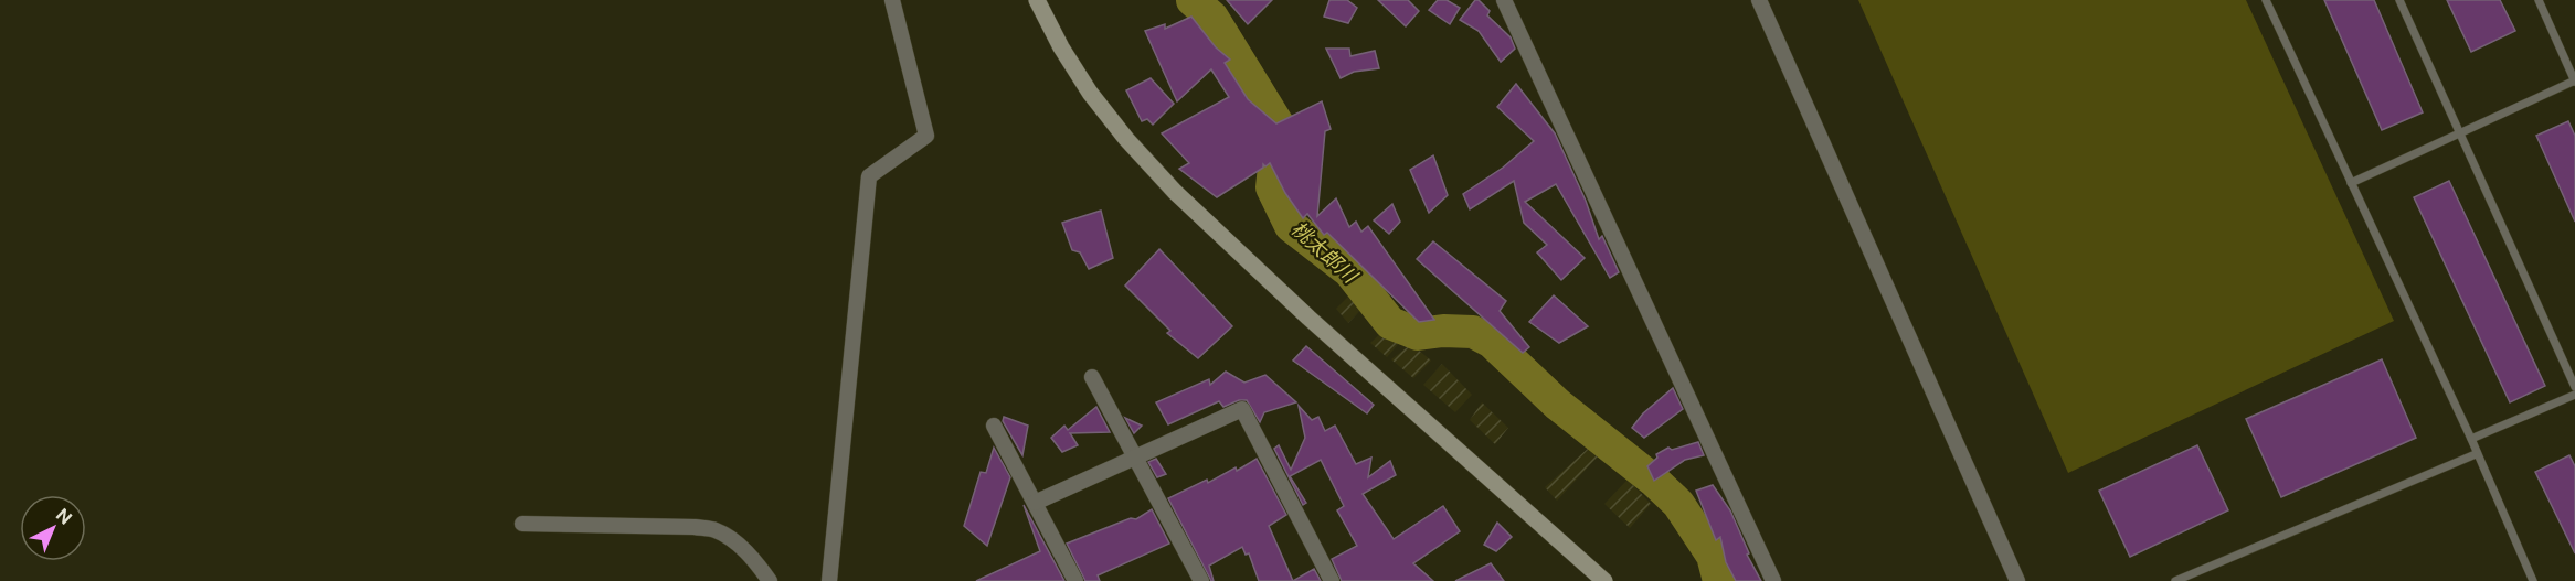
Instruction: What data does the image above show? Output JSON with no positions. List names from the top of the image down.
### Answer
{
  "water": ["桃太郎川"],
  "north": "top right"
}
